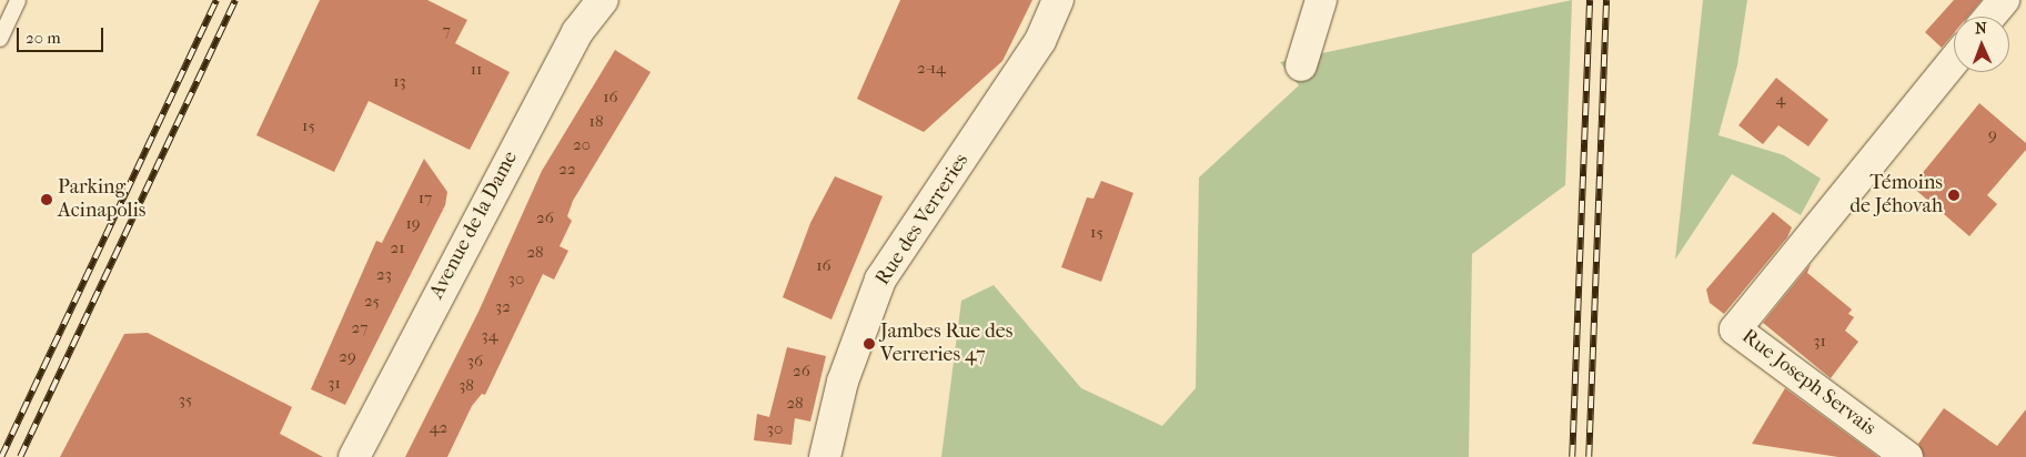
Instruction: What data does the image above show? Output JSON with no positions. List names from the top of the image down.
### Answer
{
  "streets": {
    "street": ["Rue des Verreries", "Avenue de la Dame", "Rue Joseph Servais"]
  },
  "places": ["Témoins de Jéhovah", "Parking Acinapolis", "Jambes Rue des Verreries 47"],
  "house_numbers": [
    "7",
    "2-14",
    "11",
    "13",
    "16",
    "4",
    "18",
    "15",
    "9",
    "20",
    "22",
    "17",
    "26",
    "19",
    "15",
    "21",
    "28",
    "16",
    "23",
    "30",
    "25",
    "32",
    "27",
    "34",
    "31",
    "29",
    "36",
    "26",
    "31",
    "38",
    "35",
    "28",
    "42",
    "30"
  ],
  "scale_bar": "20 m",
  "north": "top"
}
